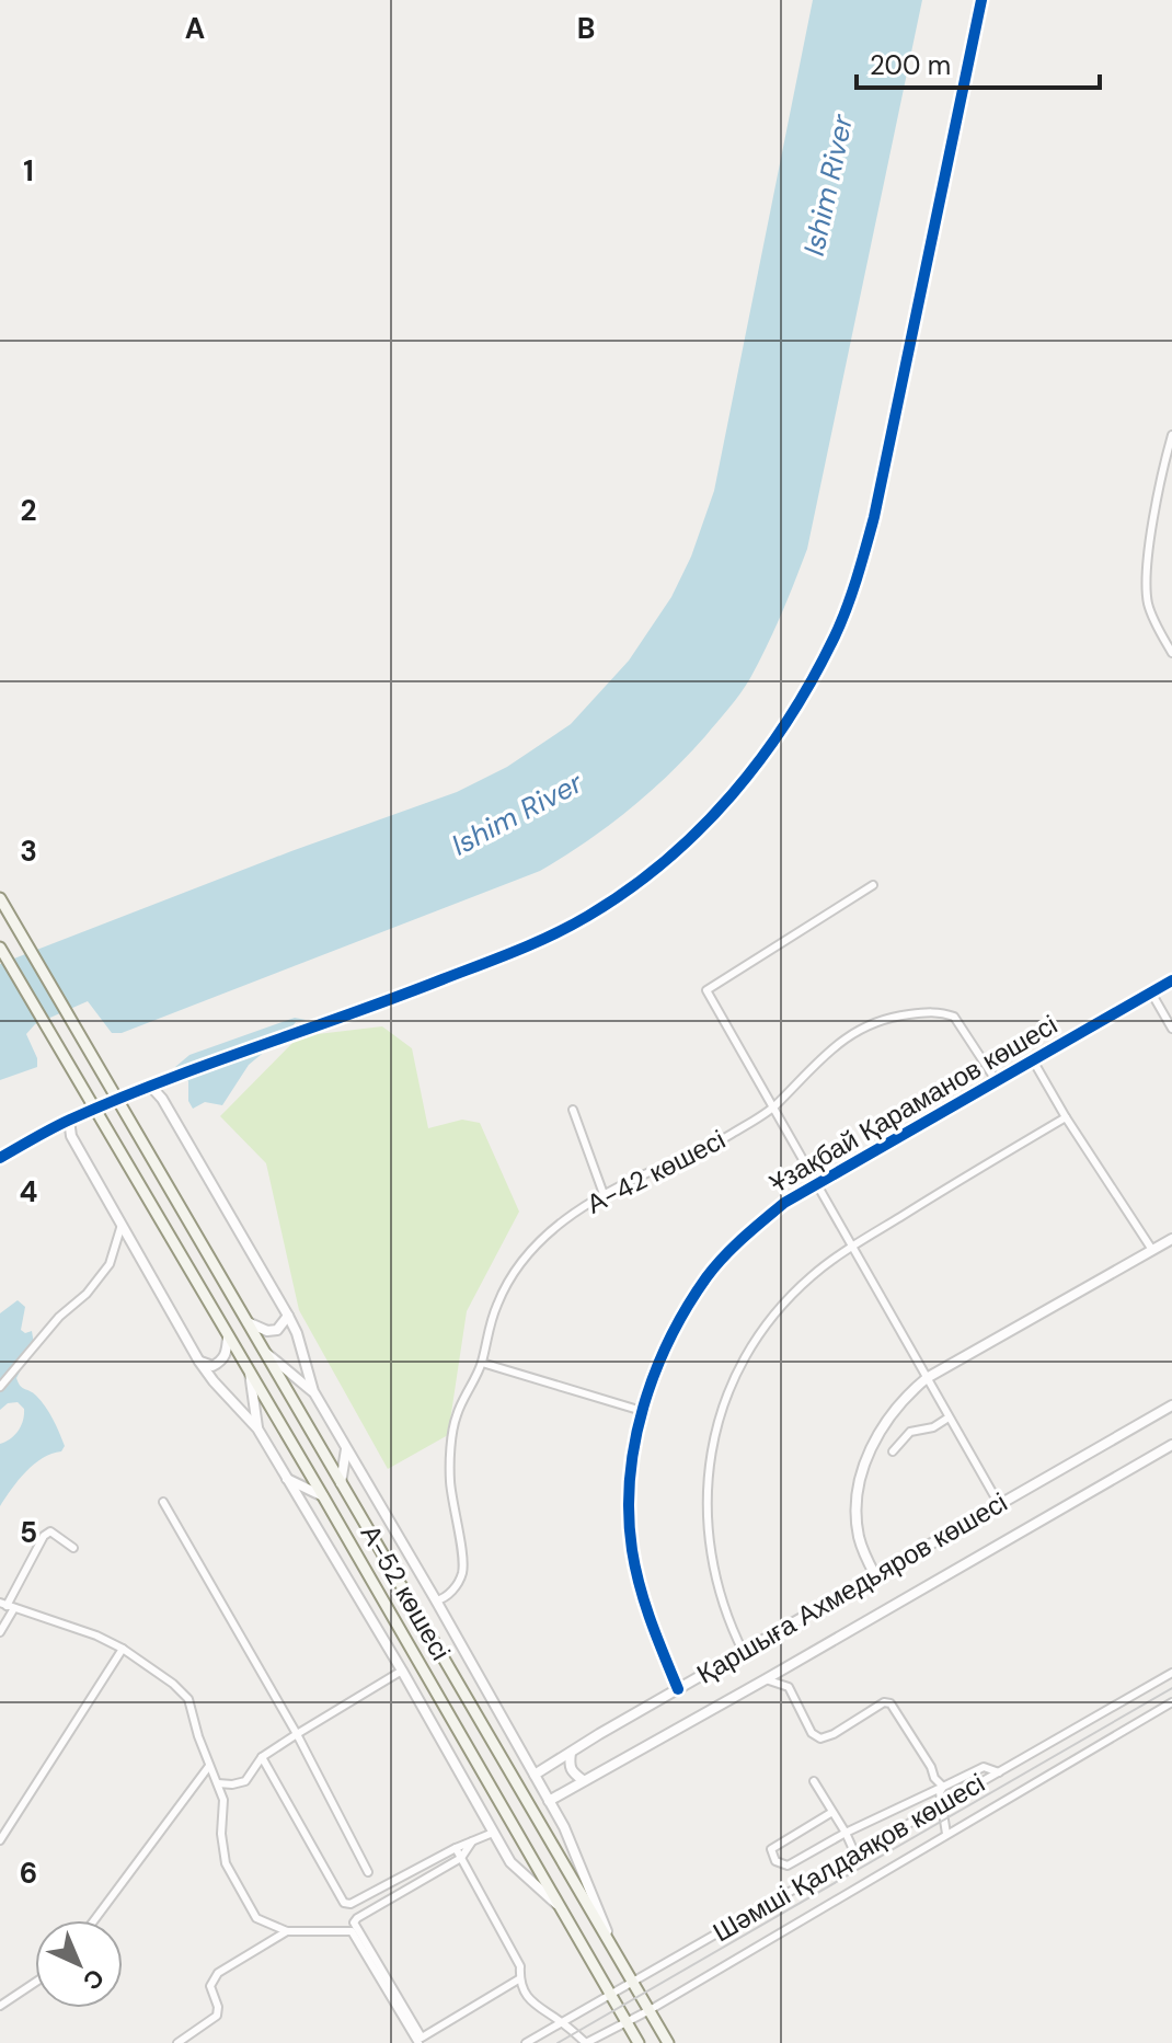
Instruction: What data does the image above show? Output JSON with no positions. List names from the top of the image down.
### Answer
{
  "streets": {
    "main road": ["А-52 көшесі"],
    "street": [
      "Ұзақбай Қараманов көшесі",
      "А-42 көшесі",
      "Қаршыға Ахмедьяров көшесі",
      "Шәмші Қалдаяқов көшесі"
    ]
  },
  "crossings": [
    ["Ұзақбай Қараманов көшесі", "А-42 көшесі"],
    ["Ұзақбай Қараманов көшесі", "Қаршыға Ахмедьяров көшесі"],
    ["А-52 көшесі", "Шәмші Қалдаяқов көшесі"]
  ],
  "water": ["Ishim River"],
  "scale_bar": "200 m",
  "north": "bottom right",
  "grid": {
    "columns": ["A", "B"],
    "rows": [
      "1",
      "2",
      "3",
      "4",
      "5",
      "6"
    ]
  }
}
